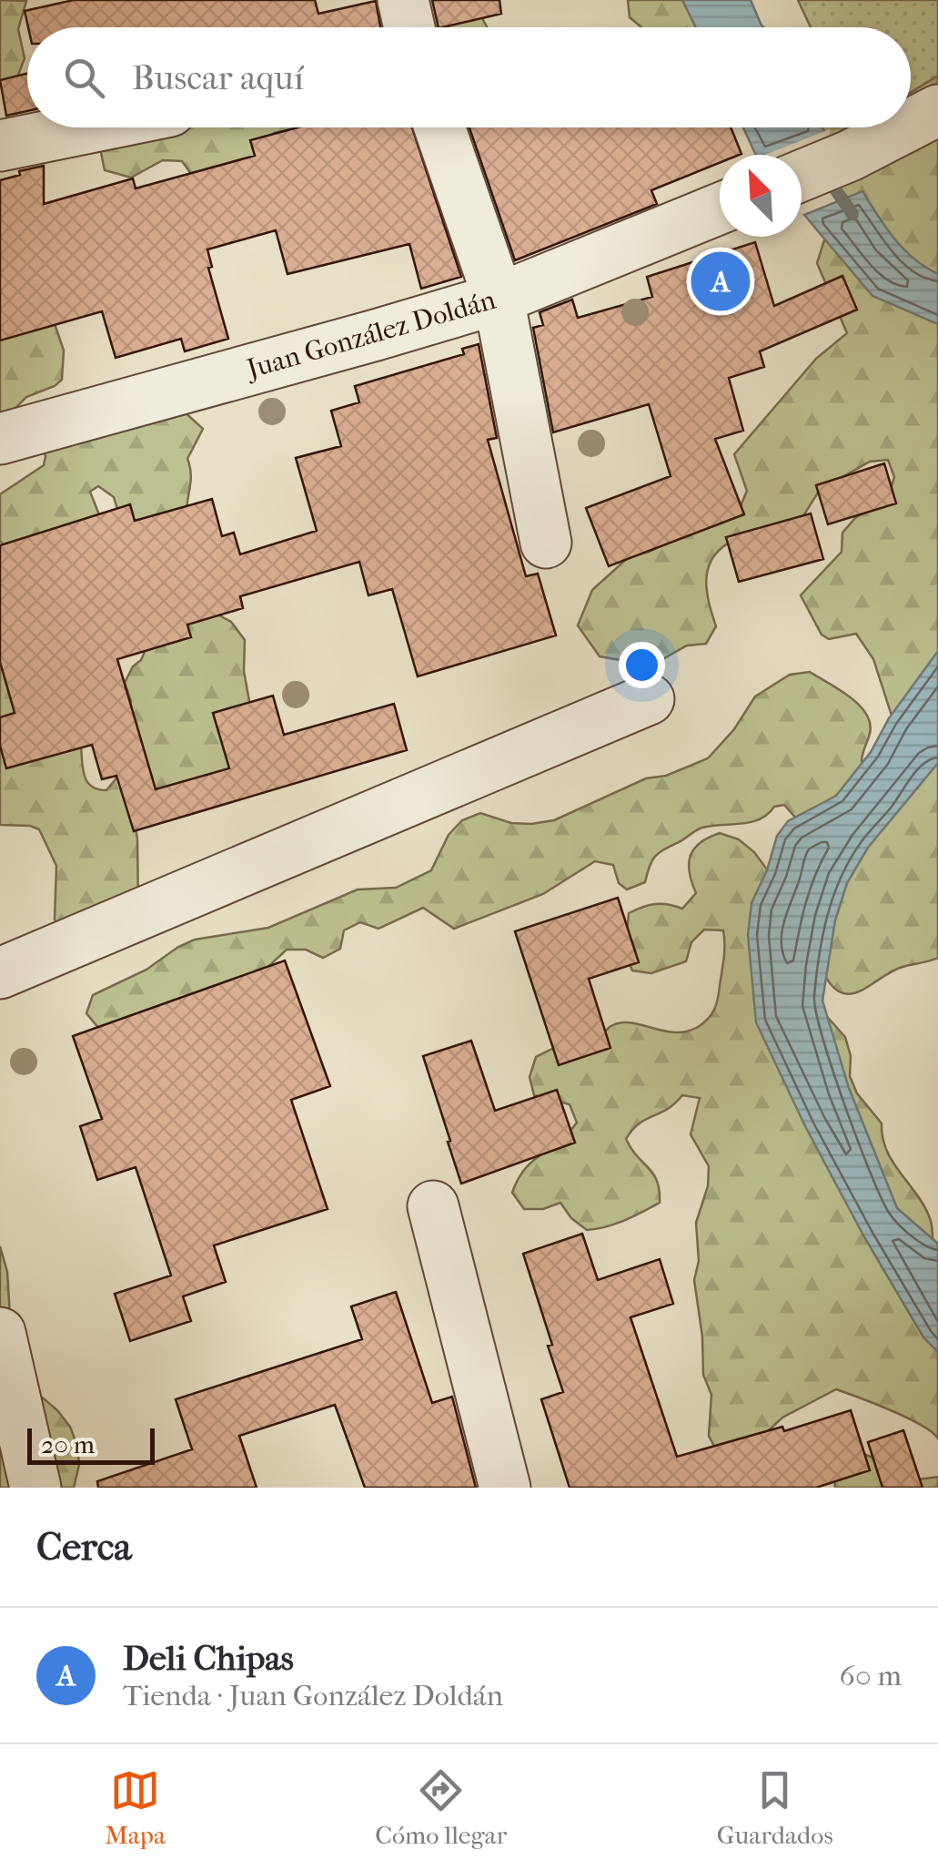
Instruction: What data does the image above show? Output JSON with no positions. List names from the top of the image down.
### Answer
{
  "streets": {
    "street": ["Juan González Doldán"]
  },
  "scale_bar": "20 m",
  "north": "top left",
  "page": {
    "search": "Buscar aquí",
    "pins": "A",
    "scale": "20 m",
    "heading": "Cerca",
    "list": [
      {
        "mark": "A",
        "name": "Deli Chipas",
        "note": "Tienda · Juan González Doldán",
        "value": "60 m"
      }
    ],
    "nav": ["Mapa", "Cómo llegar", "Guardados"]
  }
}
